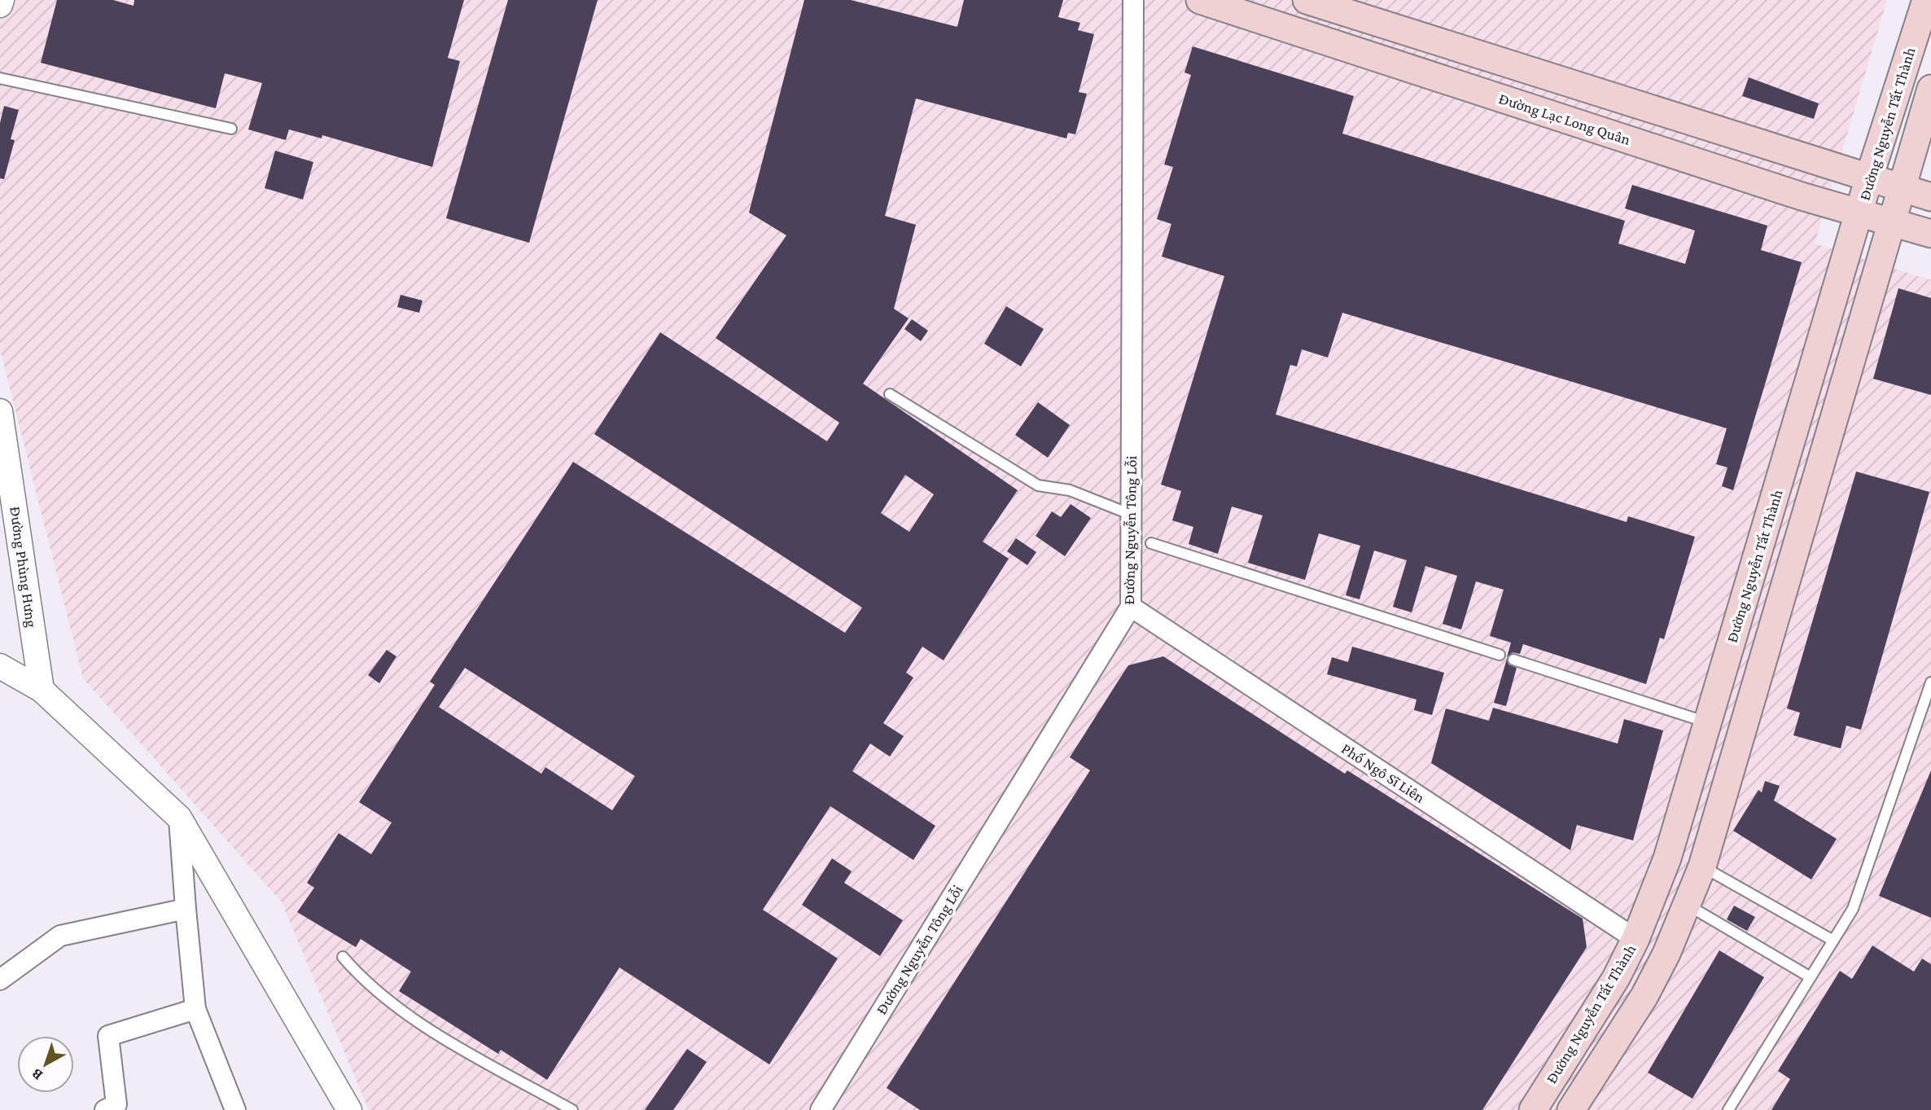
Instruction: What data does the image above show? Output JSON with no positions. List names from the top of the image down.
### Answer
{
  "streets": {
    "main road": ["Đường Lạc Long Quân", "Đường Nguyễn Tất Thành"],
    "street": ["Đường Nguyễn Tông Lỗi", "Đường Phùng Hưng", "Phố Ngô Sĩ Liên"]
  },
  "crossings": [
    ["Đường Lạc Long Quân", "Đường Nguyễn Tất Thành"],
    ["Đường Nguyễn Tất Thành", "Phố Ngô Sĩ Liên"],
    ["Đường Nguyễn Tông Lỗi", "Phố Ngô Sĩ Liên"]
  ],
  "north": "bottom left"
}
